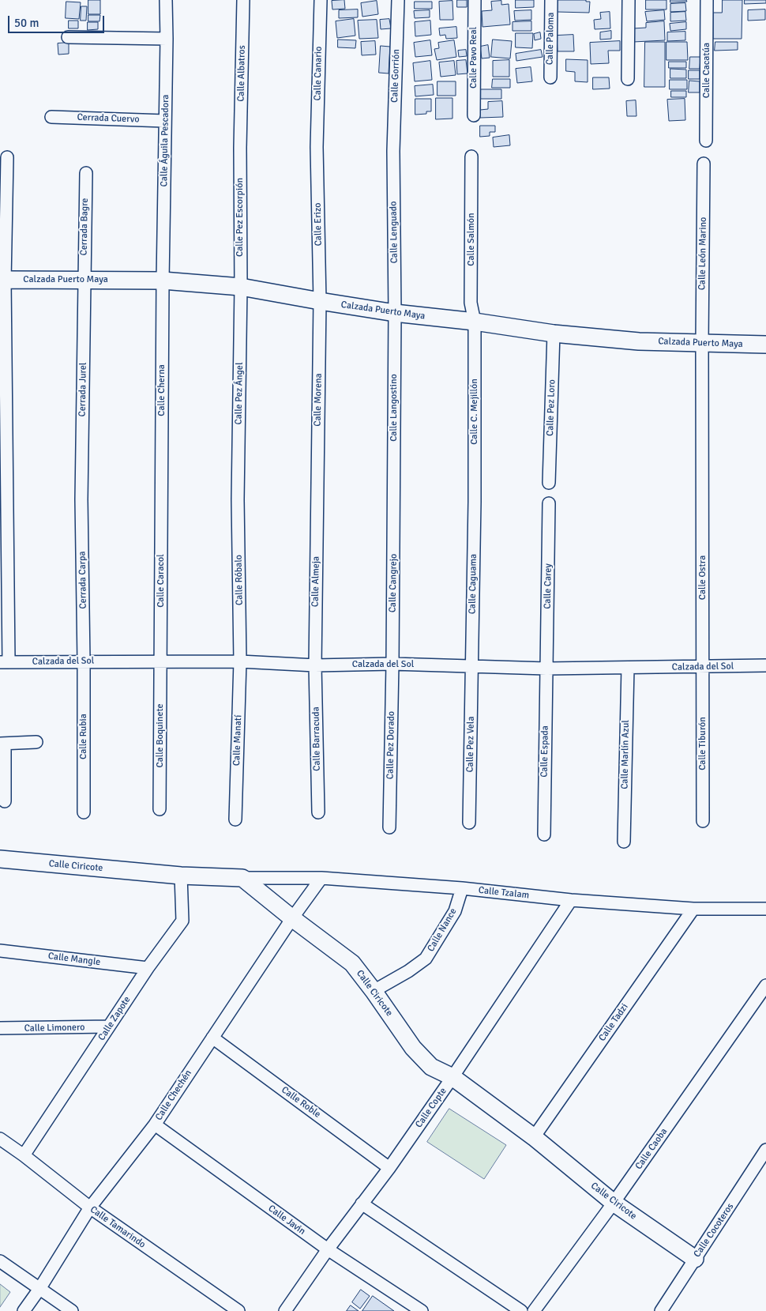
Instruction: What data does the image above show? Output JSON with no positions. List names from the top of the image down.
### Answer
{
  "streets": {
    "street": [
      "Calle Paloma",
      "Calle Pavo Real",
      "Calle Cacatúa",
      "Calle Albatros",
      "Calle Canario",
      "Calle Gorrión",
      "Cerrada Cuervo",
      "Calle Águila Pescadora",
      "Calle Pez Escorpión",
      "Calle Erizo",
      "Cerrada Bagre",
      "Calle Lenguado",
      "Calle Salmón",
      "Calle León Marino",
      "Calzada Puerto Maya",
      "Cerrada Jurel",
      "Calle Cherna",
      "Calle Pez Ángel",
      "Calle Morena",
      "Calle Langostino",
      "Calle Pez Loro",
      "Calle C. Mejillón",
      "Calle Ostra",
      "Cerrada Carpa",
      "Calle Róbalo",
      "Calle Caracol",
      "Calle Almeja",
      "Calle Cangrejo",
      "Calle Caguama",
      "Calle Carey",
      "Calzada del Sol",
      "Calle Boquinete",
      "Calle Rubia",
      "Calle Barracuda",
      "Calle Manatí",
      "Calle Tiburón",
      "Calle Pez Vela",
      "Calle Pez Dorado",
      "Calle Espada",
      "Calle Marlín Azul",
      "Calle Ciricote",
      "Calle Tzalam",
      "Calle Nance",
      "Calle Mangle",
      "Calle Zapote",
      "Calle Tadzi",
      "Calle Limonero",
      "Calle Chechén",
      "Calle Roble",
      "Calle Copte",
      "Calle Caoba",
      "Calle Javin",
      "Calle Tamarindo",
      "Calle Cocoteros"
    ]
  },
  "crossings": [
    ["Calle Albatros", "Calle Pez Escorpión"],
    ["Calle Canario", "Calle Erizo"],
    ["Calle Gorrión", "Calle Lenguado"],
    ["Cerrada Cuervo", "Calle Águila Pescadora"],
    ["Calle Águila Pescadora", "Calzada Puerto Maya"],
    ["Calle Águila Pescadora", "Calle Cherna"],
    ["Calle Pez Escorpión", "Calzada Puerto Maya"],
    ["Calle Pez Escorpión", "Calle Pez Ángel"],
    ["Calle Erizo", "Calzada Puerto Maya"],
    ["Calle Erizo", "Calle Morena"],
    ["Cerrada Bagre", "Calzada Puerto Maya"],
    ["Cerrada Bagre", "Cerrada Jurel"],
    ["Calle Lenguado", "Calzada Puerto Maya"],
    ["Calle Lenguado", "Calle Langostino"],
    ["Calle Salmón", "Calzada Puerto Maya"],
    ["Calle Salmón", "Calle C. Mejillón"],
    ["Calle León Marino", "Calzada Puerto Maya"],
    ["Calle León Marino", "Calle Ostra"],
    ["Calzada Puerto Maya", "Cerrada Jurel"],
    ["Calzada Puerto Maya", "Calle Cherna"],
    ["Calzada Puerto Maya", "Calle Pez Ángel"],
    ["Calzada Puerto Maya", "Calle Morena"],
    ["Calzada Puerto Maya", "Calle Langostino"],
    ["Calzada Puerto Maya", "Calle Pez Loro"],
    ["Calzada Puerto Maya", "Calle C. Mejillón"],
    ["Cerrada Jurel", "Cerrada Carpa"],
    ["Calle Cherna", "Calle Caracol"],
    ["Calle Pez Ángel", "Calle Róbalo"],
    ["Calle Morena", "Calle Almeja"],
    ["Calle Langostino", "Calle Cangrejo"],
    ["Calle C. Mejillón", "Calle Caguama"],
    ["Calle Ostra", "Calzada del Sol"],
    ["Calle Ostra", "Calle Tiburón"],
    ["Cerrada Carpa", "Calzada del Sol"],
    ["Cerrada Carpa", "Calle Rubia"],
    ["Calle Róbalo", "Calzada del Sol"],
    ["Calle Róbalo", "Calle Manatí"],
    ["Calle Caracol", "Calzada del Sol"],
    ["Calle Caracol", "Calle Boquinete"],
    ["Calle Almeja", "Calzada del Sol"],
    ["Calle Almeja", "Calle Barracuda"],
    ["Calle Cangrejo", "Calzada del Sol"],
    ["Calle Cangrejo", "Calle Pez Dorado"],
    ["Calle Caguama", "Calzada del Sol"],
    ["Calle Caguama", "Calle Pez Vela"],
    ["Calle Carey", "Calzada del Sol"],
    ["Calle Carey", "Calle Espada"],
    ["Calzada del Sol", "Calle Boquinete"],
    ["Calzada del Sol", "Calle Rubia"],
    ["Calzada del Sol", "Calle Barracuda"],
    ["Calzada del Sol", "Calle Manatí"],
    ["Calzada del Sol", "Calle Tiburón"],
    ["Calzada del Sol", "Calle Pez Vela"],
    ["Calzada del Sol", "Calle Pez Dorado"],
    ["Calzada del Sol", "Calle Espada"],
    ["Calzada del Sol", "Calle Marlín Azul"],
    ["Calle Ciricote", "Calle Tzalam"],
    ["Calle Ciricote", "Calle Nance"],
    ["Calle Ciricote", "Calle Zapote"],
    ["Calle Ciricote", "Calle Tadzi"],
    ["Calle Ciricote", "Calle Chechén"],
    ["Calle Ciricote", "Calle Copte"],
    ["Calle Ciricote", "Calle Caoba"],
    ["Calle Ciricote", "Calle Cocoteros"],
    ["Calle Tzalam", "Calle Nance"],
    ["Calle Tzalam", "Calle Tadzi"],
    ["Calle Tzalam", "Calle Chechén"],
    ["Calle Tzalam", "Calle Copte"],
    ["Calle Mangle", "Calle Zapote"],
    ["Calle Zapote", "Calle Limonero"],
    ["Calle Zapote", "Calle Tamarindo"],
    ["Calle Chechén", "Calle Roble"],
    ["Calle Chechén", "Calle Javin"],
    ["Calle Chechén", "Calle Tamarindo"],
    ["Calle Roble", "Calle Copte"],
    ["Calle Copte", "Calle Javin"]
  ],
  "scale_bar": "50 m"
}
